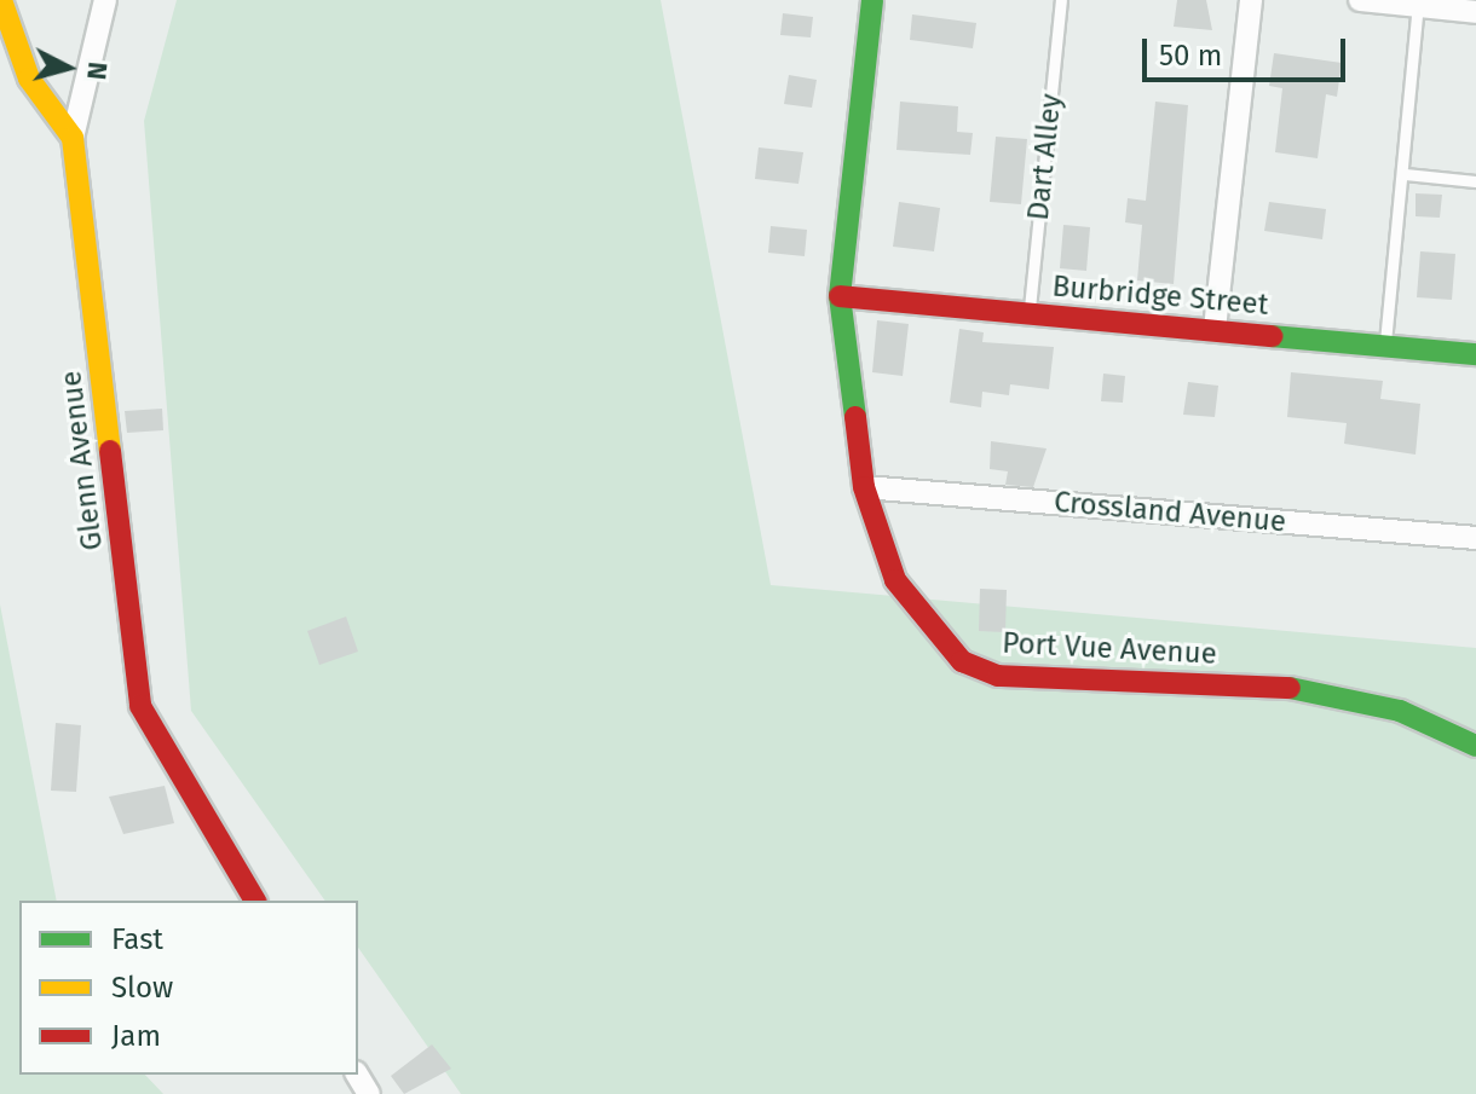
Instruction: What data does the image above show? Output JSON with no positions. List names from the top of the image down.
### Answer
{
  "streets": {
    "street": [
      "Burbridge Street",
      "Glenn Avenue",
      "Crossland Avenue",
      "Port Vue Avenue"
    ],
    "lane": ["Dart Alley"]
  },
  "crossings": [
    ["Dart Alley", "Burbridge Street"],
    ["Burbridge Street", "Port Vue Avenue"],
    ["Crossland Avenue", "Port Vue Avenue"]
  ],
  "legend": ["Fast", "Slow", "Jam"],
  "scale_bar": "50 m",
  "north": "right"
}
